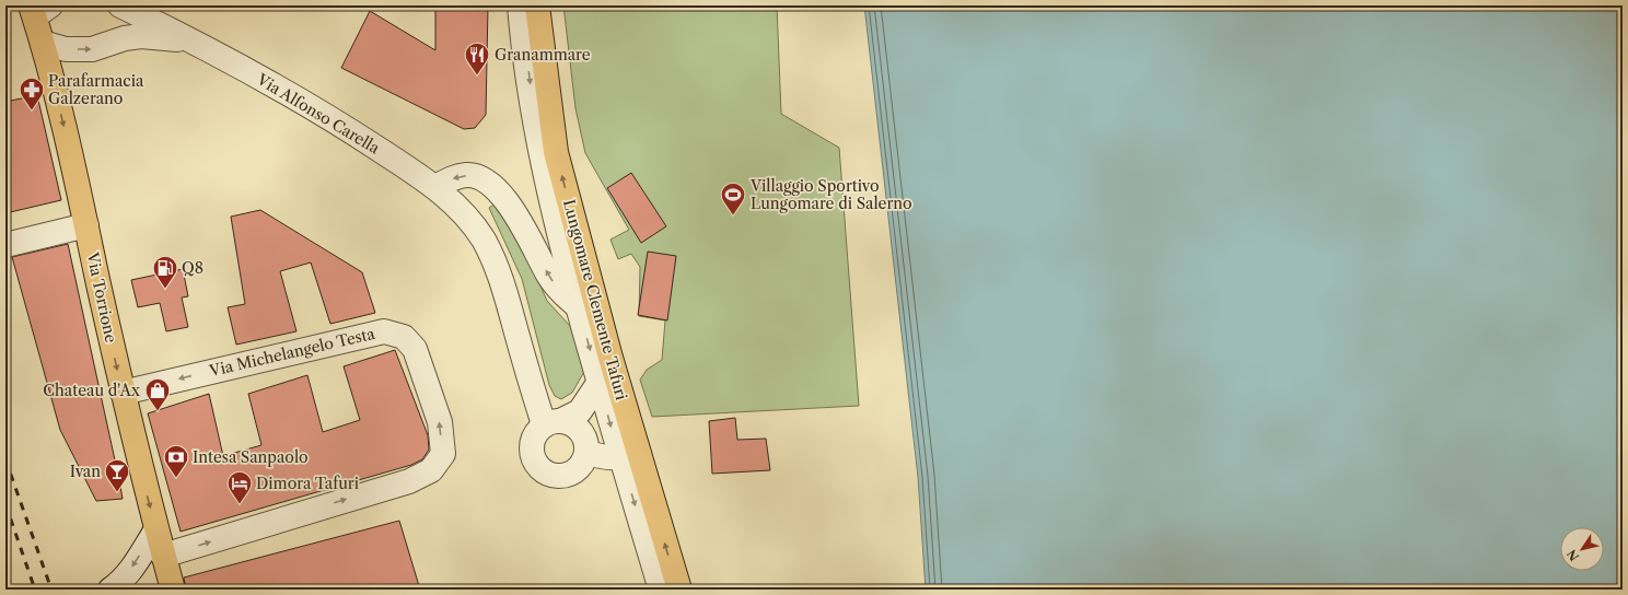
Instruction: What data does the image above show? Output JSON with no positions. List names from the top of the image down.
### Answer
{
  "streets": {
    "main road": ["Via Torrione", "Lungomare Clemente Tafuri"],
    "street": ["Via Alfonso Carella", "Via Michelangelo Testa"]
  },
  "crossings": [
    ["Via Alfonso Carella", "Via Torrione"],
    ["Via Torrione", "Via Michelangelo Testa"]
  ],
  "one_way": ["Via Torrione"],
  "places": {
    "restaurant": ["Granammare"],
    "pharmacy": ["Parafarmacia Galzerano"],
    "sports": ["Villaggio Sportivo Lungomare di Salerno"],
    "fuel station": ["Q8"],
    "shop": ["Chateau d'Ax"],
    "bank": ["Intesa Sanpaolo"],
    "bar": ["Ivan"],
    "hotel": ["Dimora Tafuri"]
  },
  "north": "bottom left"
}
